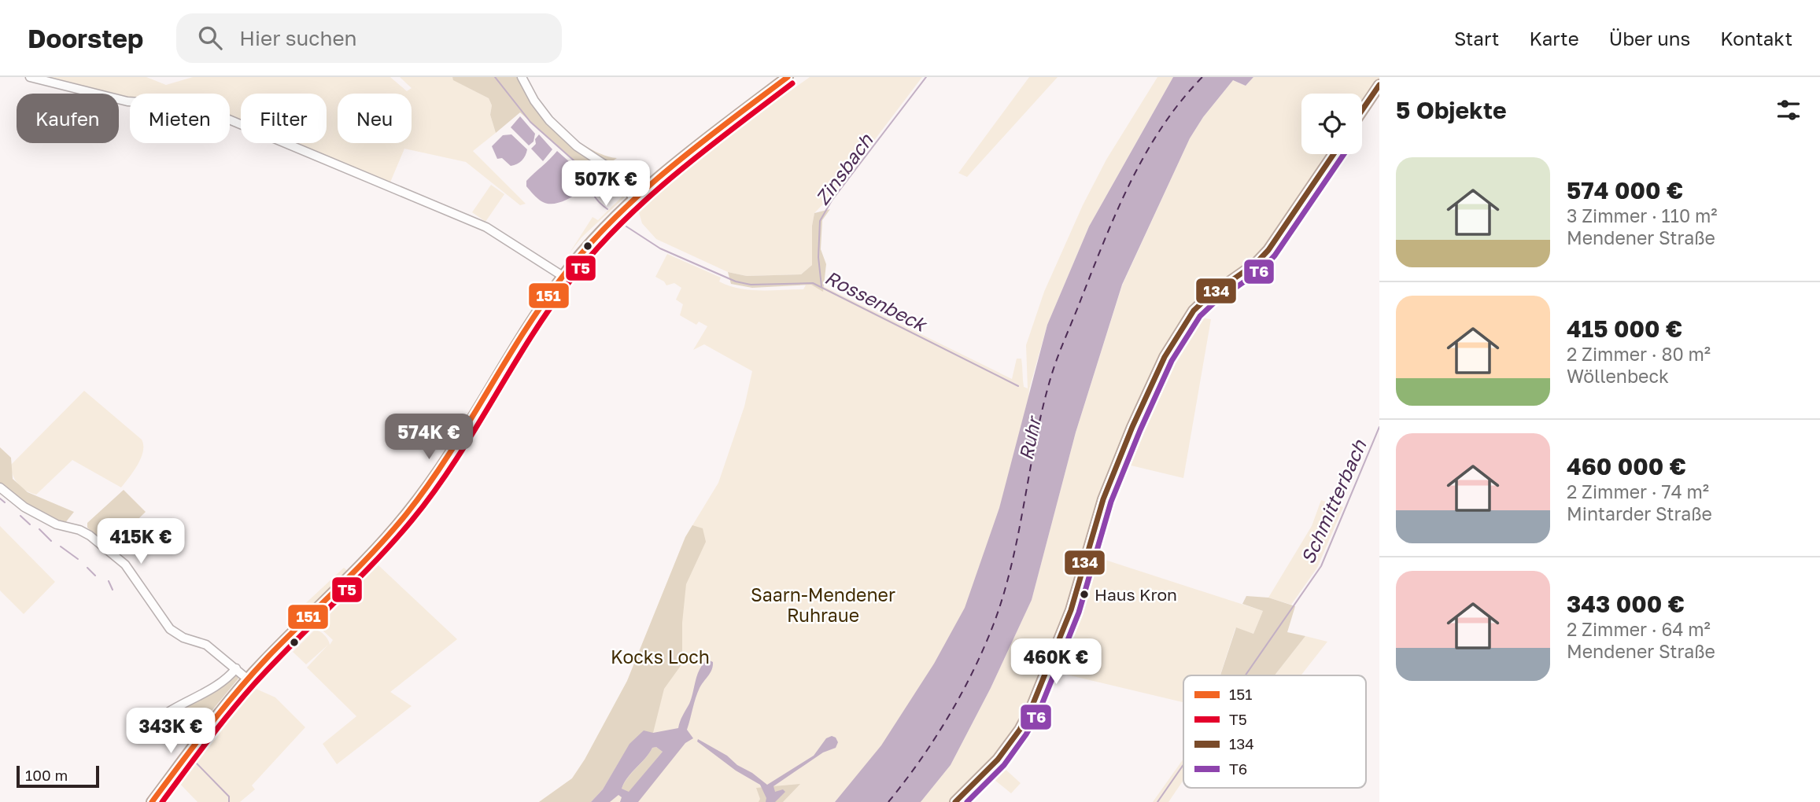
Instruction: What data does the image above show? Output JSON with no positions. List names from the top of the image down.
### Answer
{
  "water": [
    "Zinsbach",
    "Rossenbeck",
    "Ruhr",
    "Schmitterbach"
  ],
  "parks": ["Saarn-Mendener Ruhraue", "Kocks Loch"],
  "places": ["Haus Kron"],
  "lines": [
    "transit line 151",
    "transit line T5",
    "transit line 134",
    "transit line T6"
  ],
  "legend": [
    "151",
    "T5",
    "134",
    "T6"
  ],
  "scale_bar": "100 m",
  "page": {
    "header": "Doorstep",
    "search": "Hier suchen",
    "nav": [
      "Start",
      "Karte",
      "Über uns",
      "Kontakt"
    ],
    "heading": "5 Objekte",
    "chip": [
      "Kaufen",
      "Mieten",
      "Filter",
      "Neu"
    ],
    "list": [
      {
        "name": "574 000 €",
        "note": "3 Zimmer · 110 m² · Mendener Straße"
      },
      {
        "name": "415 000 €",
        "note": "2 Zimmer · 80 m² · Wöllenbeck"
      },
      {
        "name": "460 000 €",
        "note": "2 Zimmer · 74 m² · Mintarder Straße"
      },
      {
        "name": "343 000 €",
        "note": "2 Zimmer · 64 m² · Mendener Straße"
      }
    ],
    "price": [
      "507K €",
      "574K €",
      "415K €",
      "460K €",
      "343K €"
    ],
    "scale": "100 m"
  }
}
